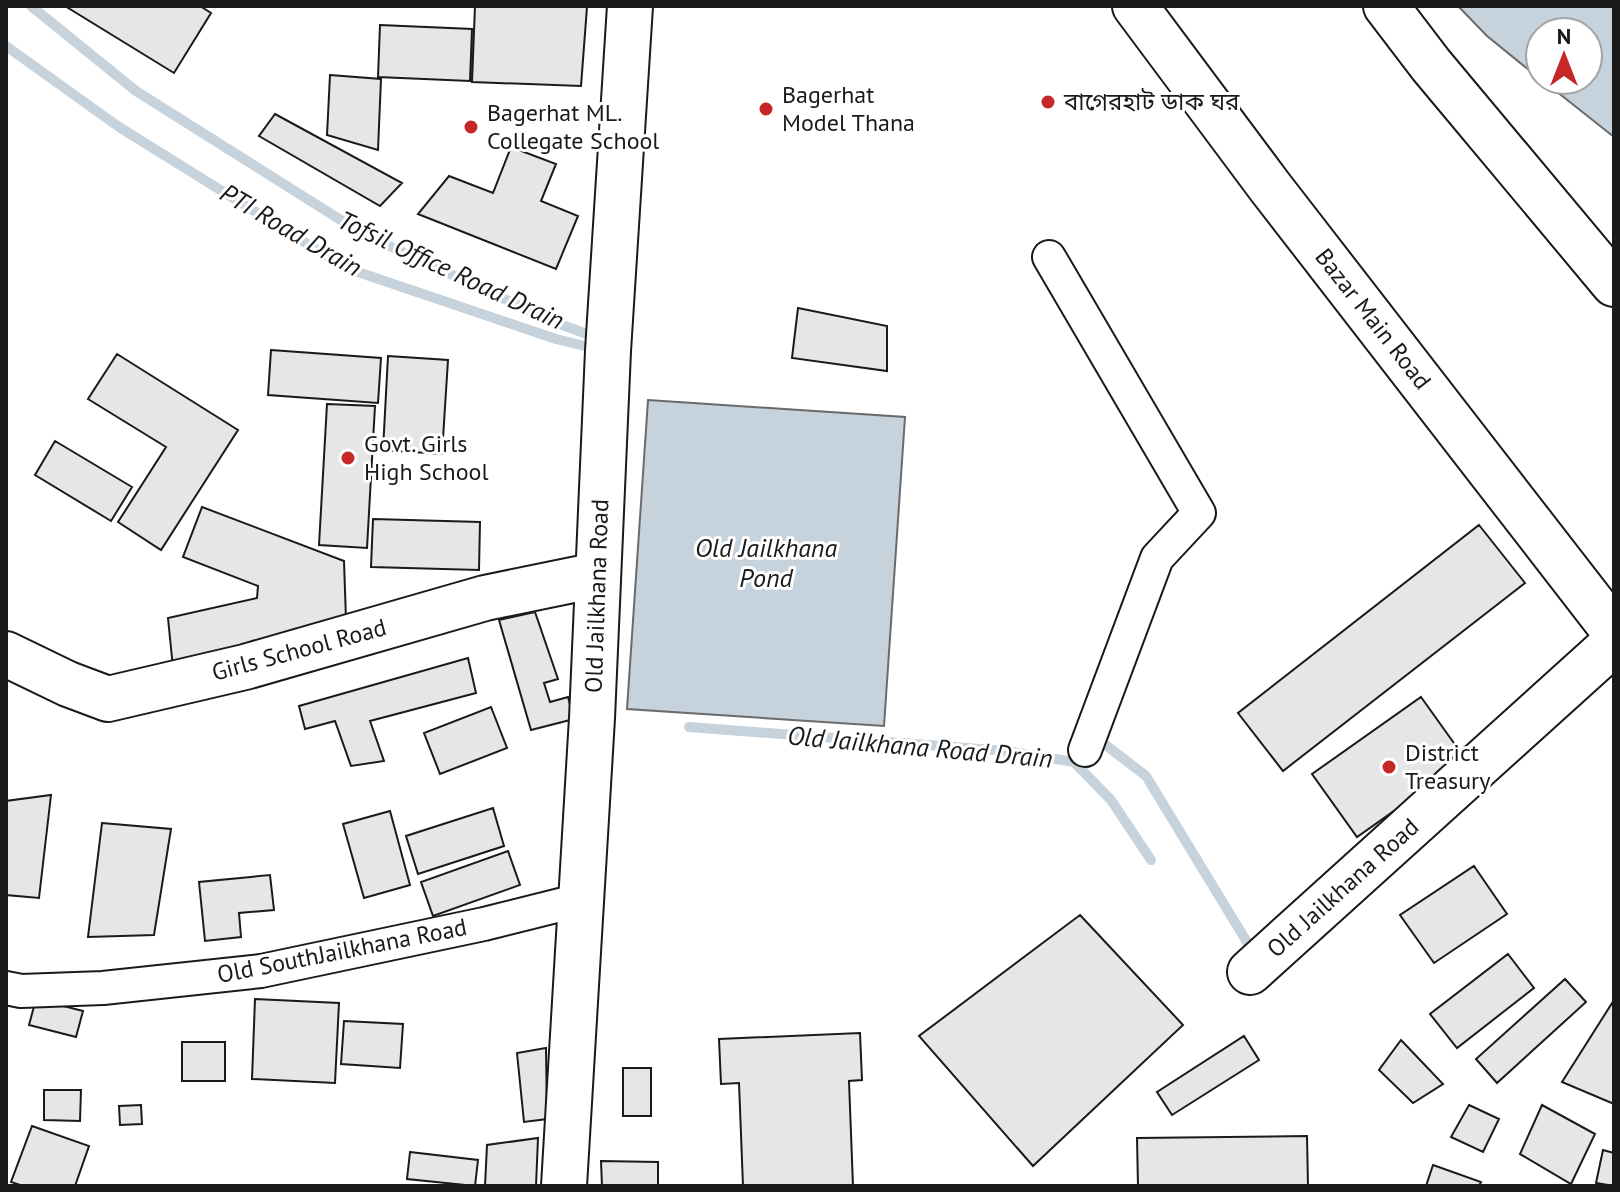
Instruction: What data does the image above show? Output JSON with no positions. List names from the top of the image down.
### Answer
{
  "streets": {
    "street": [
      "Bazar Main Road",
      "Old Jailkhana Road",
      "Girls School Road",
      "Old SouthJailkhana Road"
    ]
  },
  "crossings": [
    ["Old Jailkhana Road", "Girls School Road"],
    ["Old Jailkhana Road", "Old SouthJailkhana Road"]
  ],
  "water": [
    "PTI Road Drain",
    "Tofsil Office Road Drain",
    "Old Jailkhana Pond",
    "Old Jailkhana Road Drain"
  ],
  "places": [
    "বাগেরহাট ডাক ঘর",
    "Bagerhat Model Thana",
    "Bagerhat ML. Collegate School",
    "Govt. Girls High School",
    "District Treasury"
  ],
  "north": "top"
}
